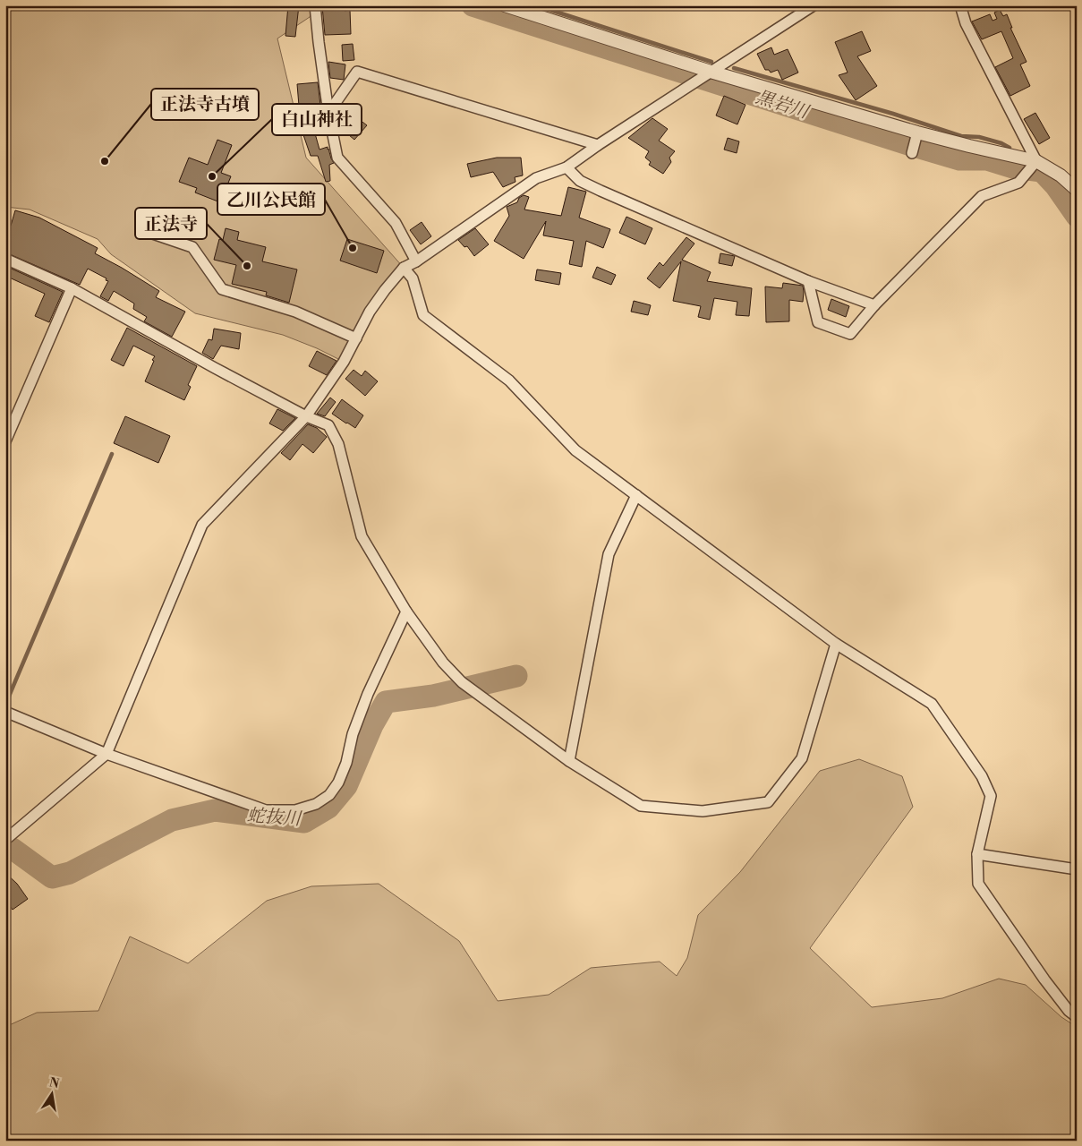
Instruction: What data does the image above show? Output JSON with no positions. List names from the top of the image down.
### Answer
{
  "water": ["黒岩川", "蛇抜川"],
  "places": [
    "正法寺古墳",
    "白山神社",
    "乙川公民館",
    "正法寺"
  ],
  "north": "top"
}
